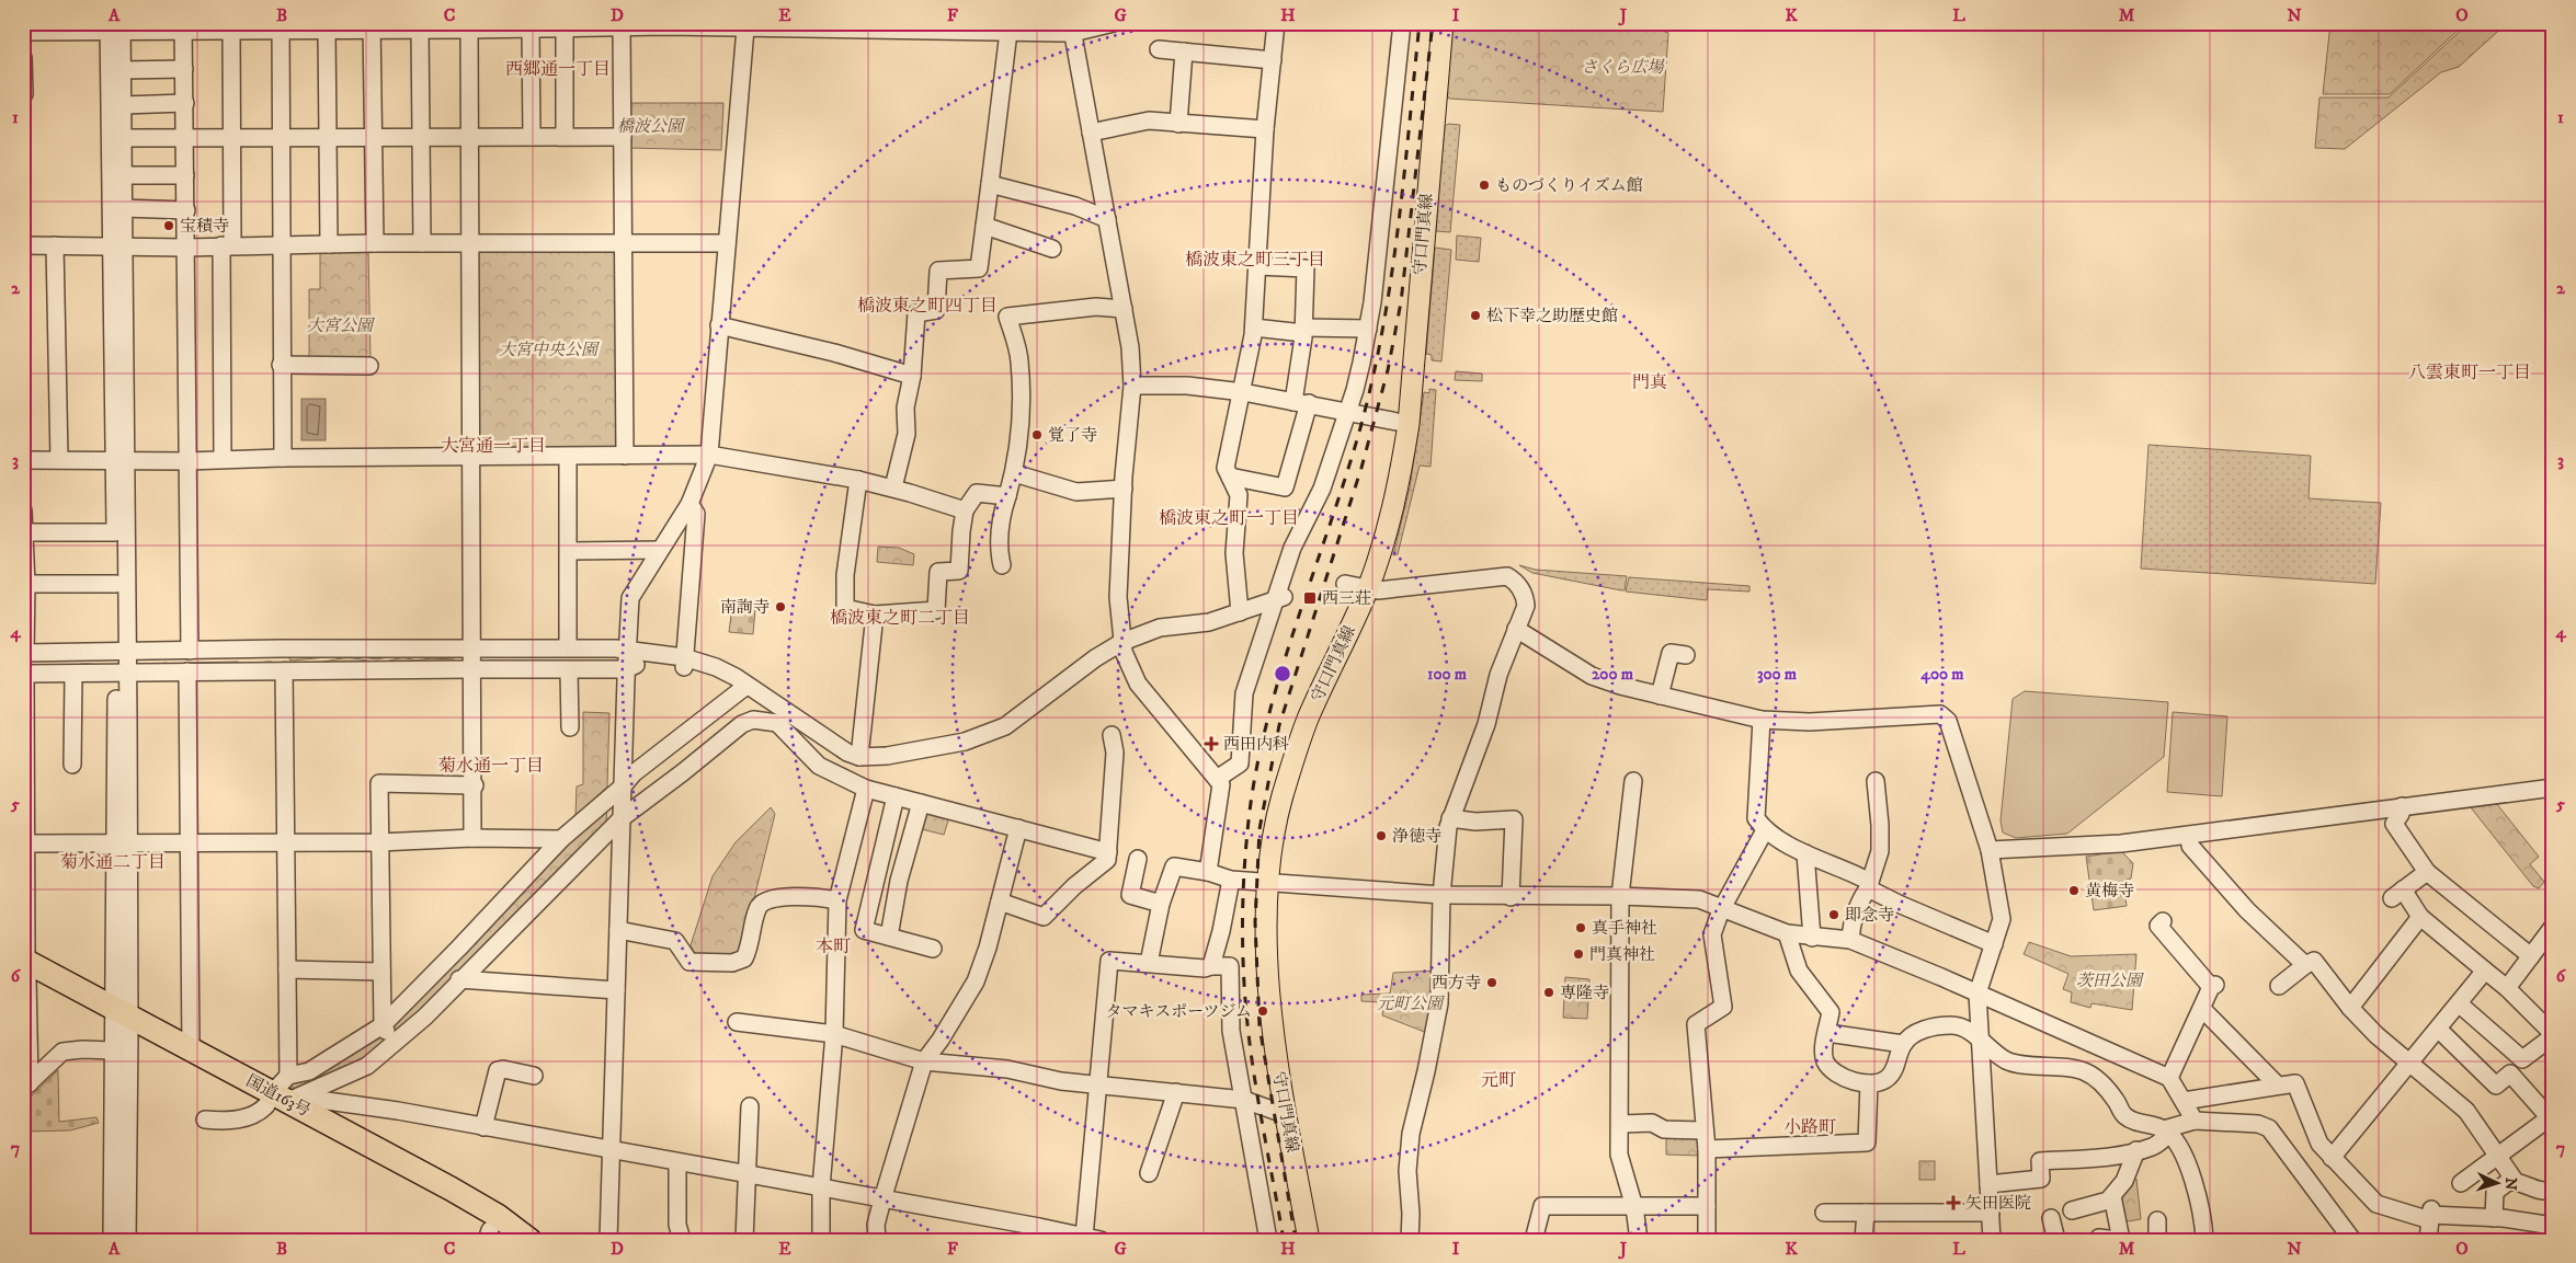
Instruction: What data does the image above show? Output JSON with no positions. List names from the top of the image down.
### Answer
{
  "streets": {
    "highway": ["国道163号"],
    "main road": ["守口門真線"]
  },
  "districts": [
    "西郷通一丁目",
    "橋波東之町三丁目",
    "橋波東之町四丁目",
    "八雲東町一丁目",
    "門真",
    "大宮通一丁目",
    "橋波東之町一丁目",
    "橋波東之町二丁目",
    "菊水通一丁目",
    "菊水通二丁目",
    "本町",
    "元町",
    "小路町"
  ],
  "parks": [
    "さくら広場",
    "橋波公園",
    "大宮公園",
    "大宮中央公園",
    "茨田公園",
    "元町公園"
  ],
  "places": {
    "other": [
      "ものづくりイズム館",
      "宝積寺",
      "松下幸之助歴史館",
      "覚了寺",
      "南詢寺",
      "浄徳寺",
      "黄梅寺",
      "即念寺",
      "真手神社",
      "門真神社",
      "西方寺",
      "専隆寺",
      "タマキスポーツジム"
    ],
    "transit": ["西三荘"],
    "health": ["西田内科", "矢田医院"]
  },
  "north": "right",
  "grid": {
    "columns": [
      "A",
      "B",
      "C",
      "D",
      "E",
      "F",
      "G",
      "H",
      "I",
      "J",
      "K",
      "L",
      "M",
      "N",
      "O"
    ],
    "rows": [
      "1",
      "2",
      "3",
      "4",
      "5",
      "6",
      "7"
    ]
  },
  "rings": [
    "100 m",
    "200 m",
    "300 m",
    "400 m"
  ]
}
